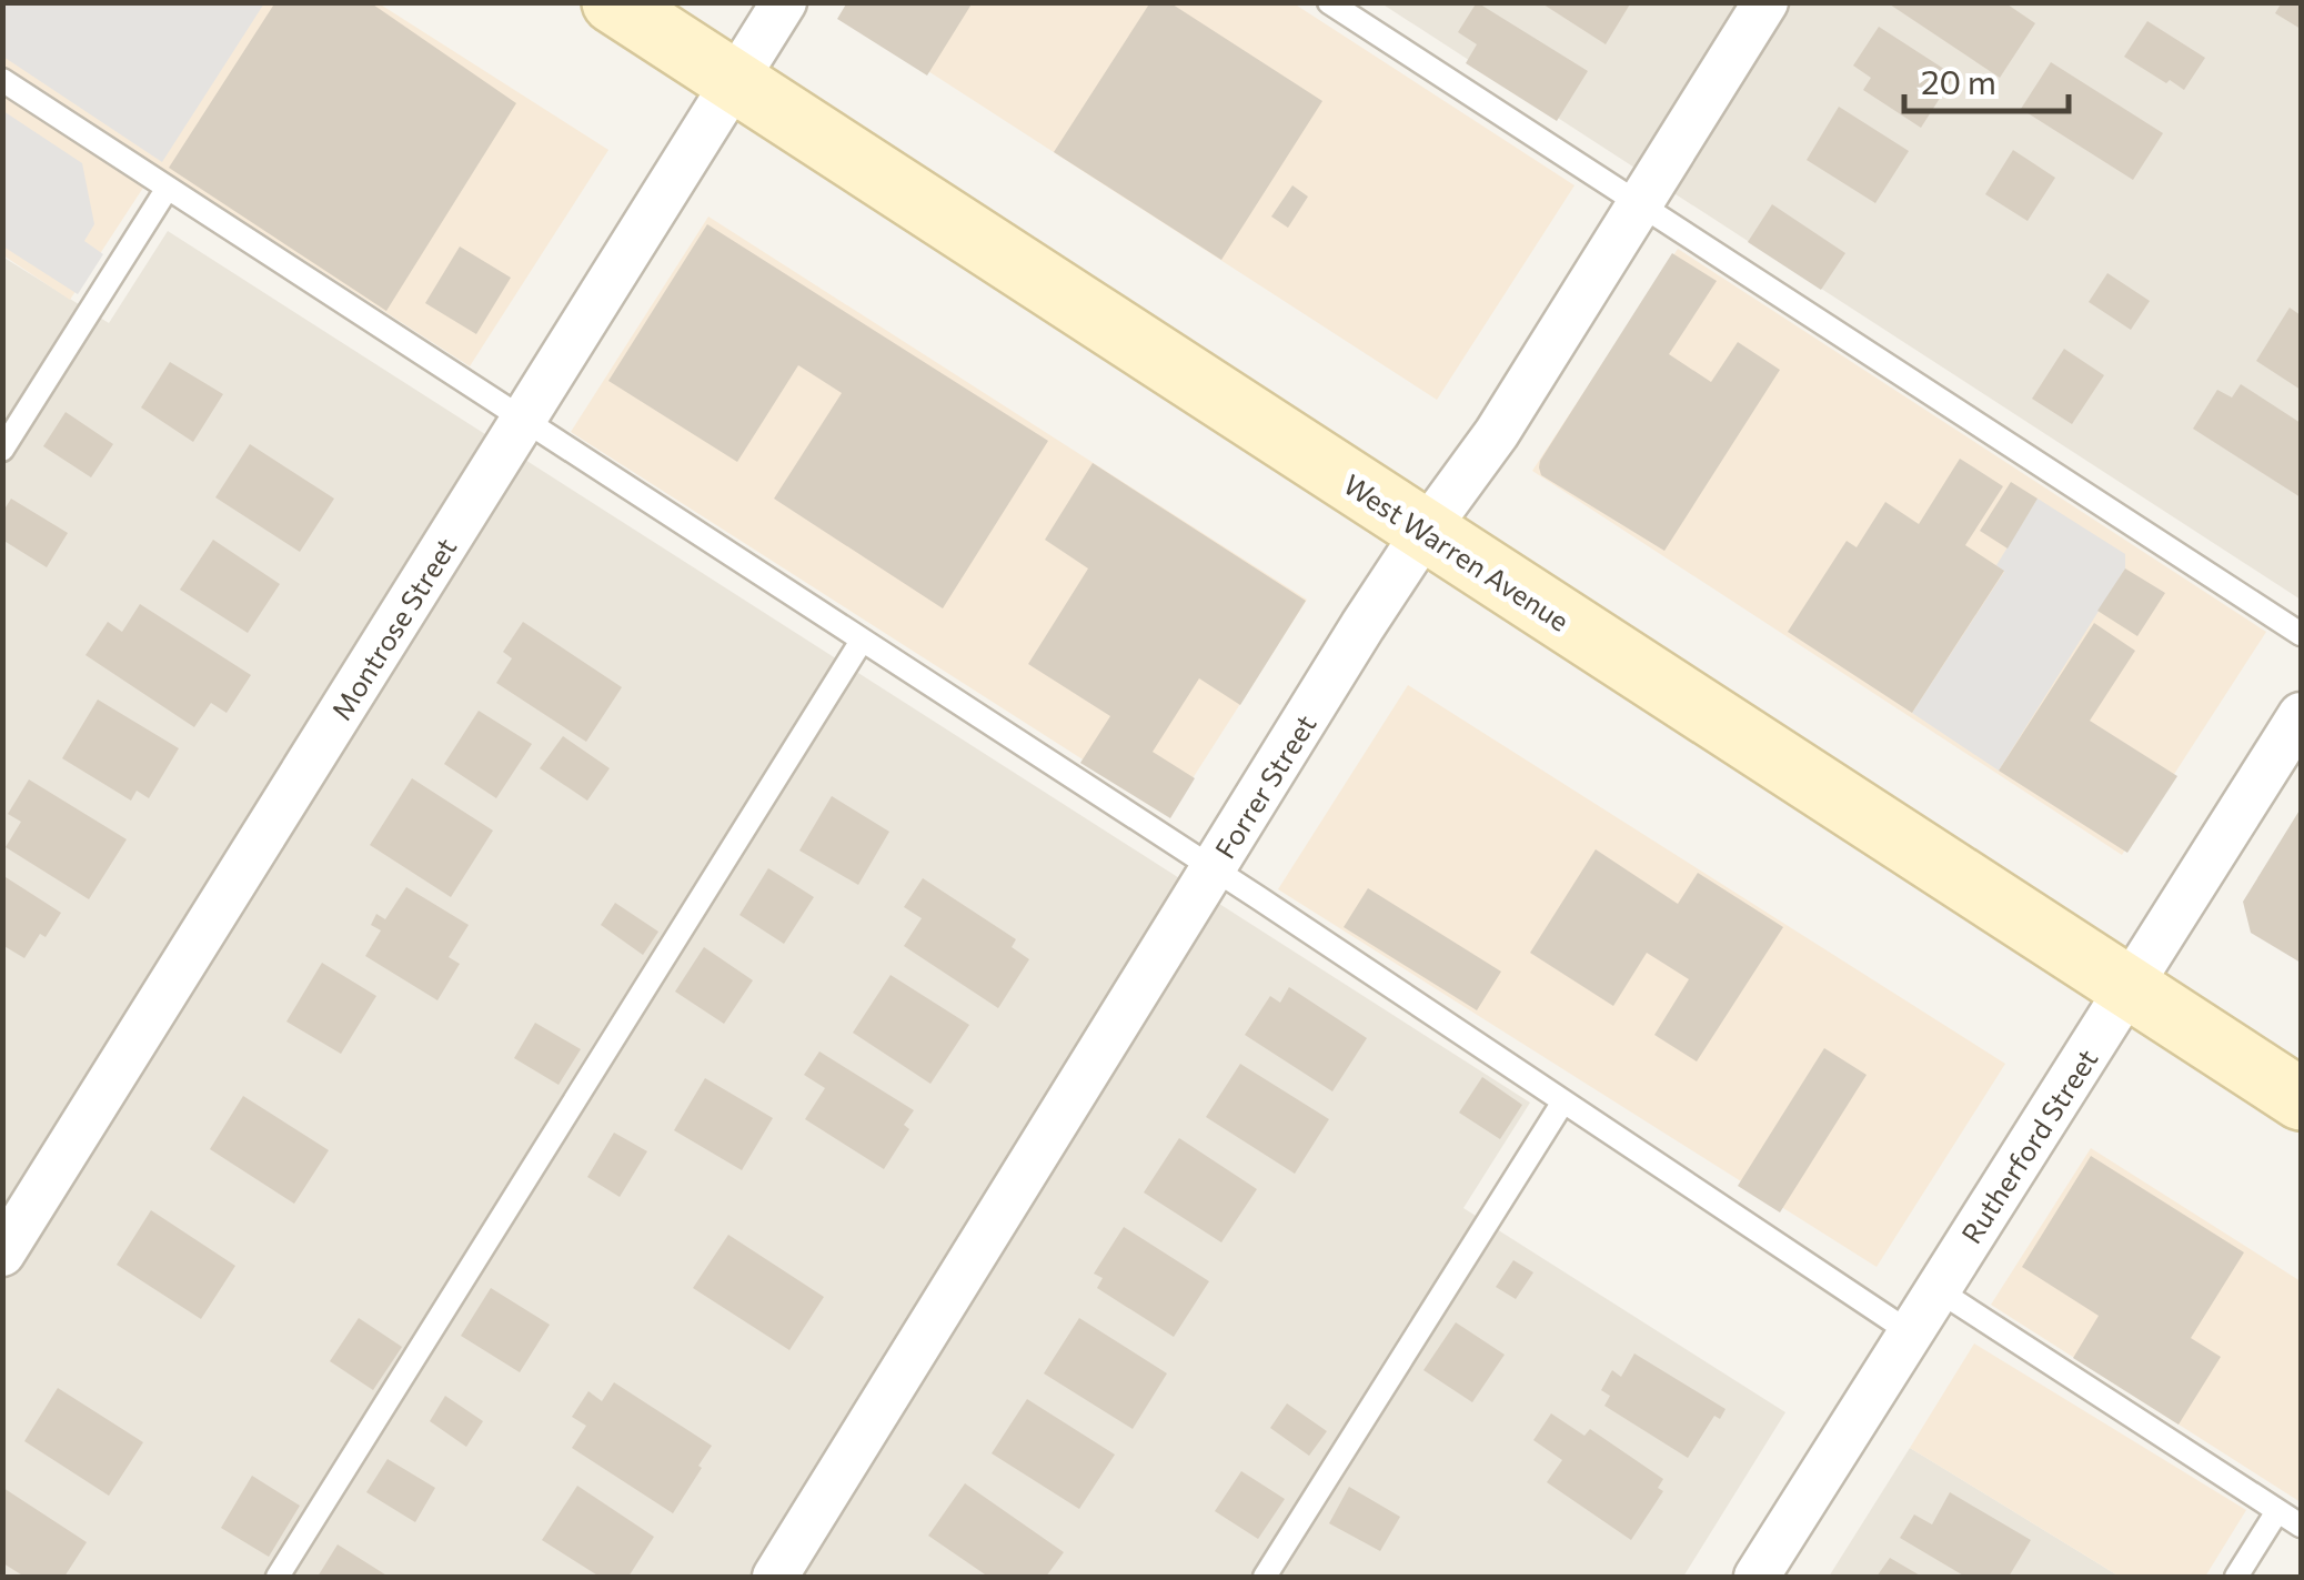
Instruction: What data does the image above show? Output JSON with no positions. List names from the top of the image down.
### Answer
{
  "streets": {
    "main road": ["West Warren Avenue"],
    "street": ["Montrose Street", "Forrer Street", "Rutherford Street"]
  },
  "crossings": [
    ["West Warren Avenue", "Montrose Street"],
    ["West Warren Avenue", "Forrer Street"],
    ["West Warren Avenue", "Rutherford Street"]
  ],
  "scale_bar": "20 m"
}
